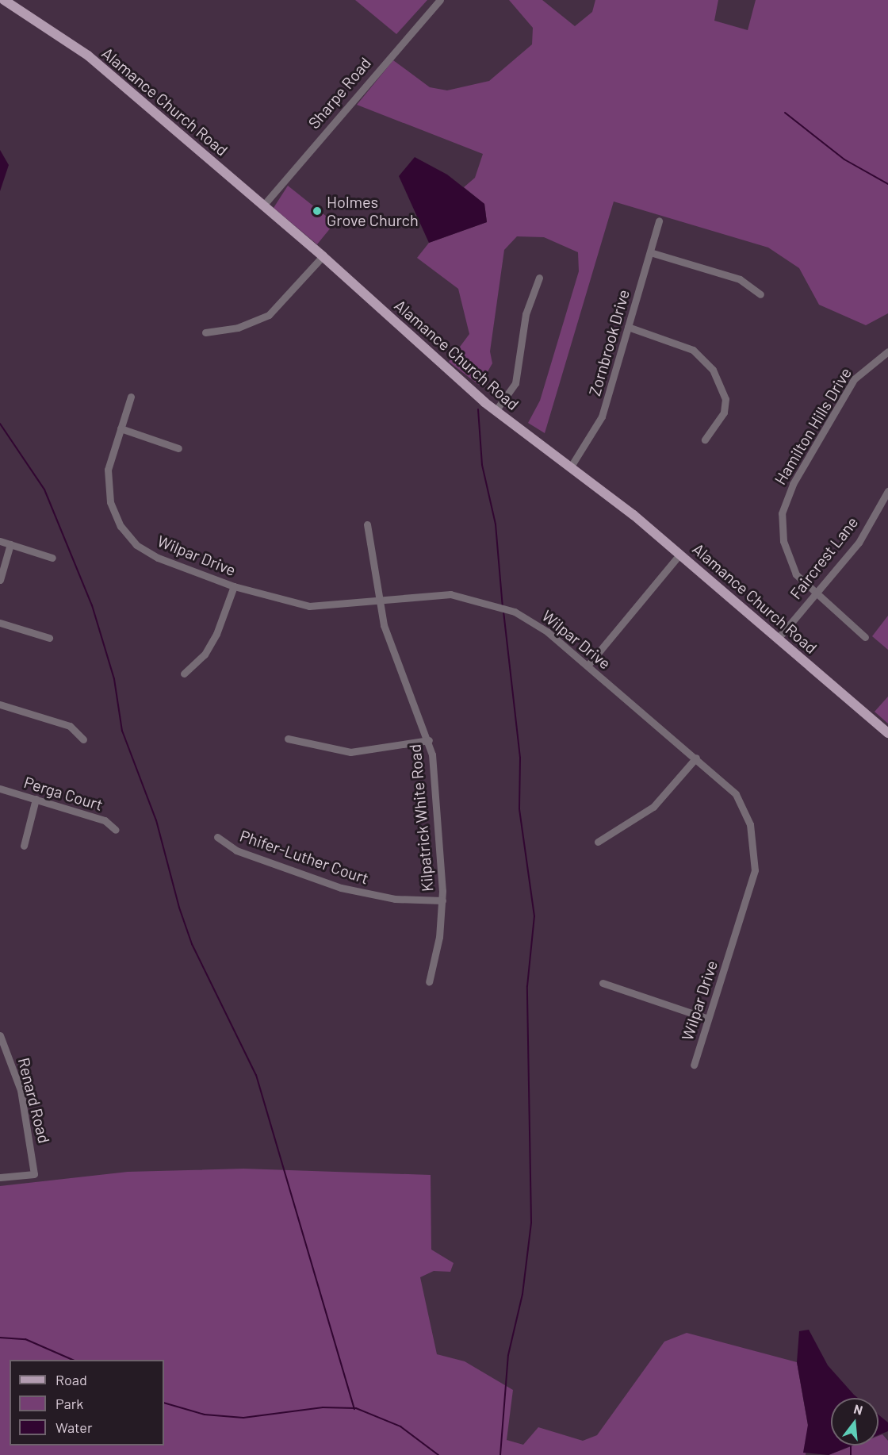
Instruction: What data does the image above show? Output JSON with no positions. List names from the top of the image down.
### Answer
{
  "streets": {
    "main road": ["Alamance Church Road"],
    "street": [
      "Sharpe Road",
      "Zornbrook Drive",
      "Hamilton Hills Drive",
      "Wilpar Drive",
      "Faircrest Lane",
      "Perga Court",
      "Kilpatrick White Road",
      "Phifer-Luther Court",
      "Renard Road"
    ]
  },
  "crossings": [
    ["Sharpe Road", "Alamance Church Road"],
    ["Alamance Church Road", "Zornbrook Drive"],
    ["Alamance Church Road", "Faircrest Lane"],
    ["Hamilton Hills Drive", "Faircrest Lane"],
    ["Wilpar Drive", "Kilpatrick White Road"],
    ["Kilpatrick White Road", "Phifer-Luther Court"]
  ],
  "places": ["Holmes Grove Church"],
  "legend": ["Road", "Park", "Water"],
  "north": "top"
}
